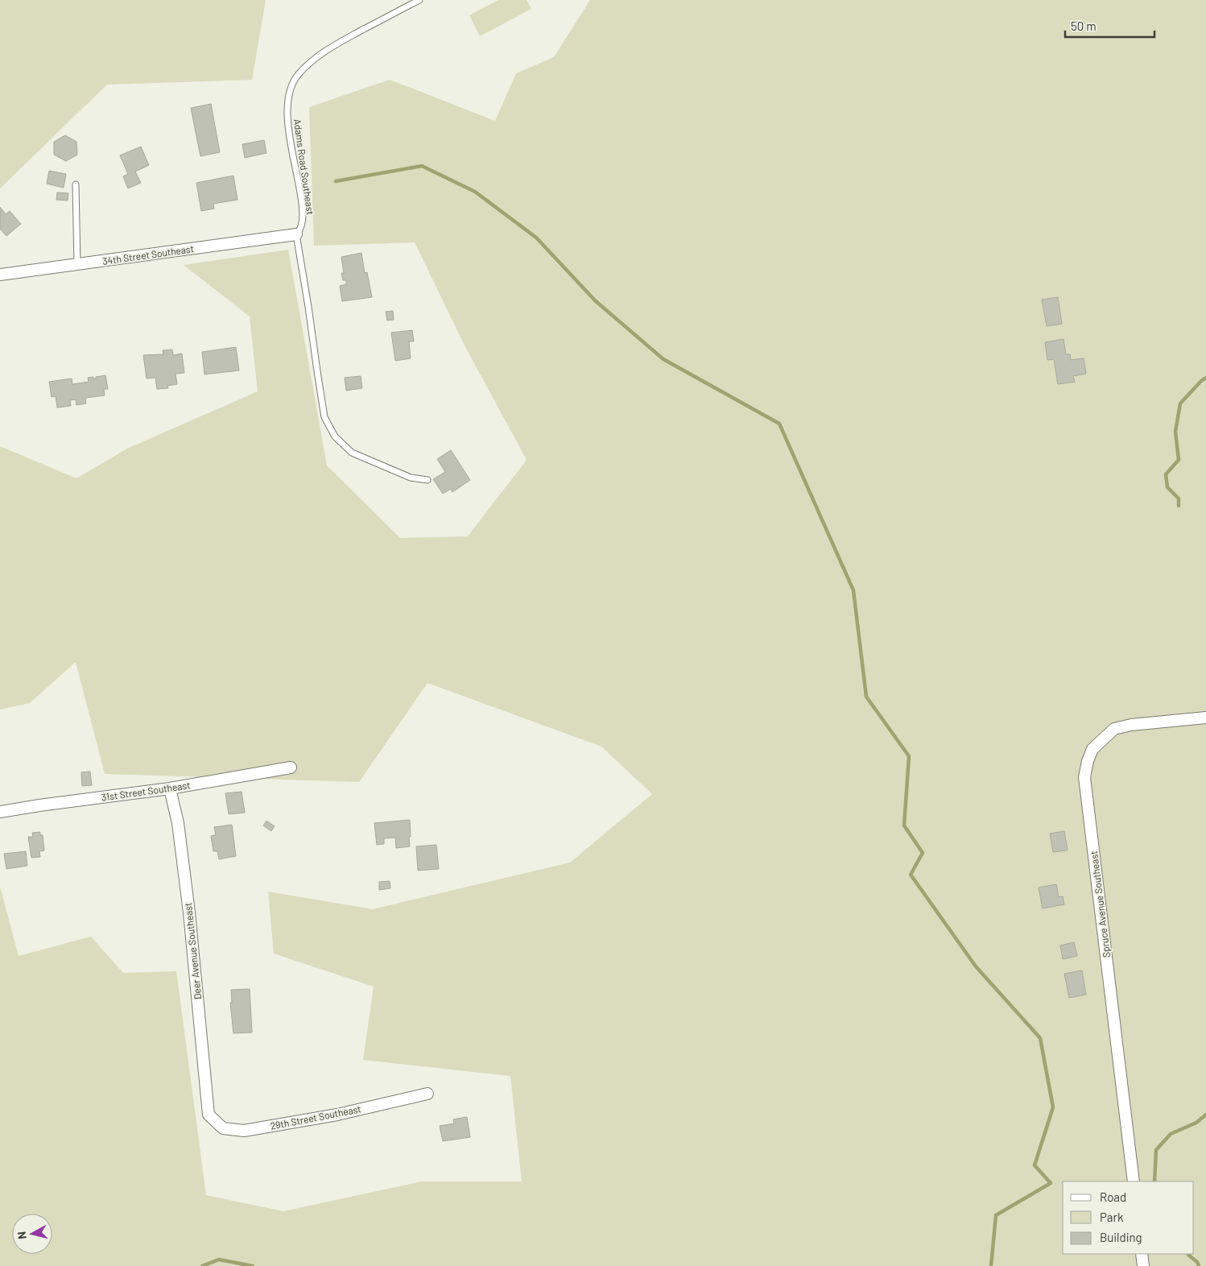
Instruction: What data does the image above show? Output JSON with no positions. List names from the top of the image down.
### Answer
{
  "streets": {
    "street": [
      "34th Street Southeast",
      "31st Street Southeast",
      "Spruce Avenue Southeast",
      "Deer Avenue Southeast",
      "29th Street Southeast"
    ],
    "lane": ["Adams Road Southeast"]
  },
  "crossings": [
    ["Adams Road Southeast", "34th Street Southeast"],
    ["31st Street Southeast", "Deer Avenue Southeast"],
    ["Deer Avenue Southeast", "29th Street Southeast"]
  ],
  "legend": ["Road", "Park", "Building"],
  "scale_bar": "50 m",
  "north": "left"
}
